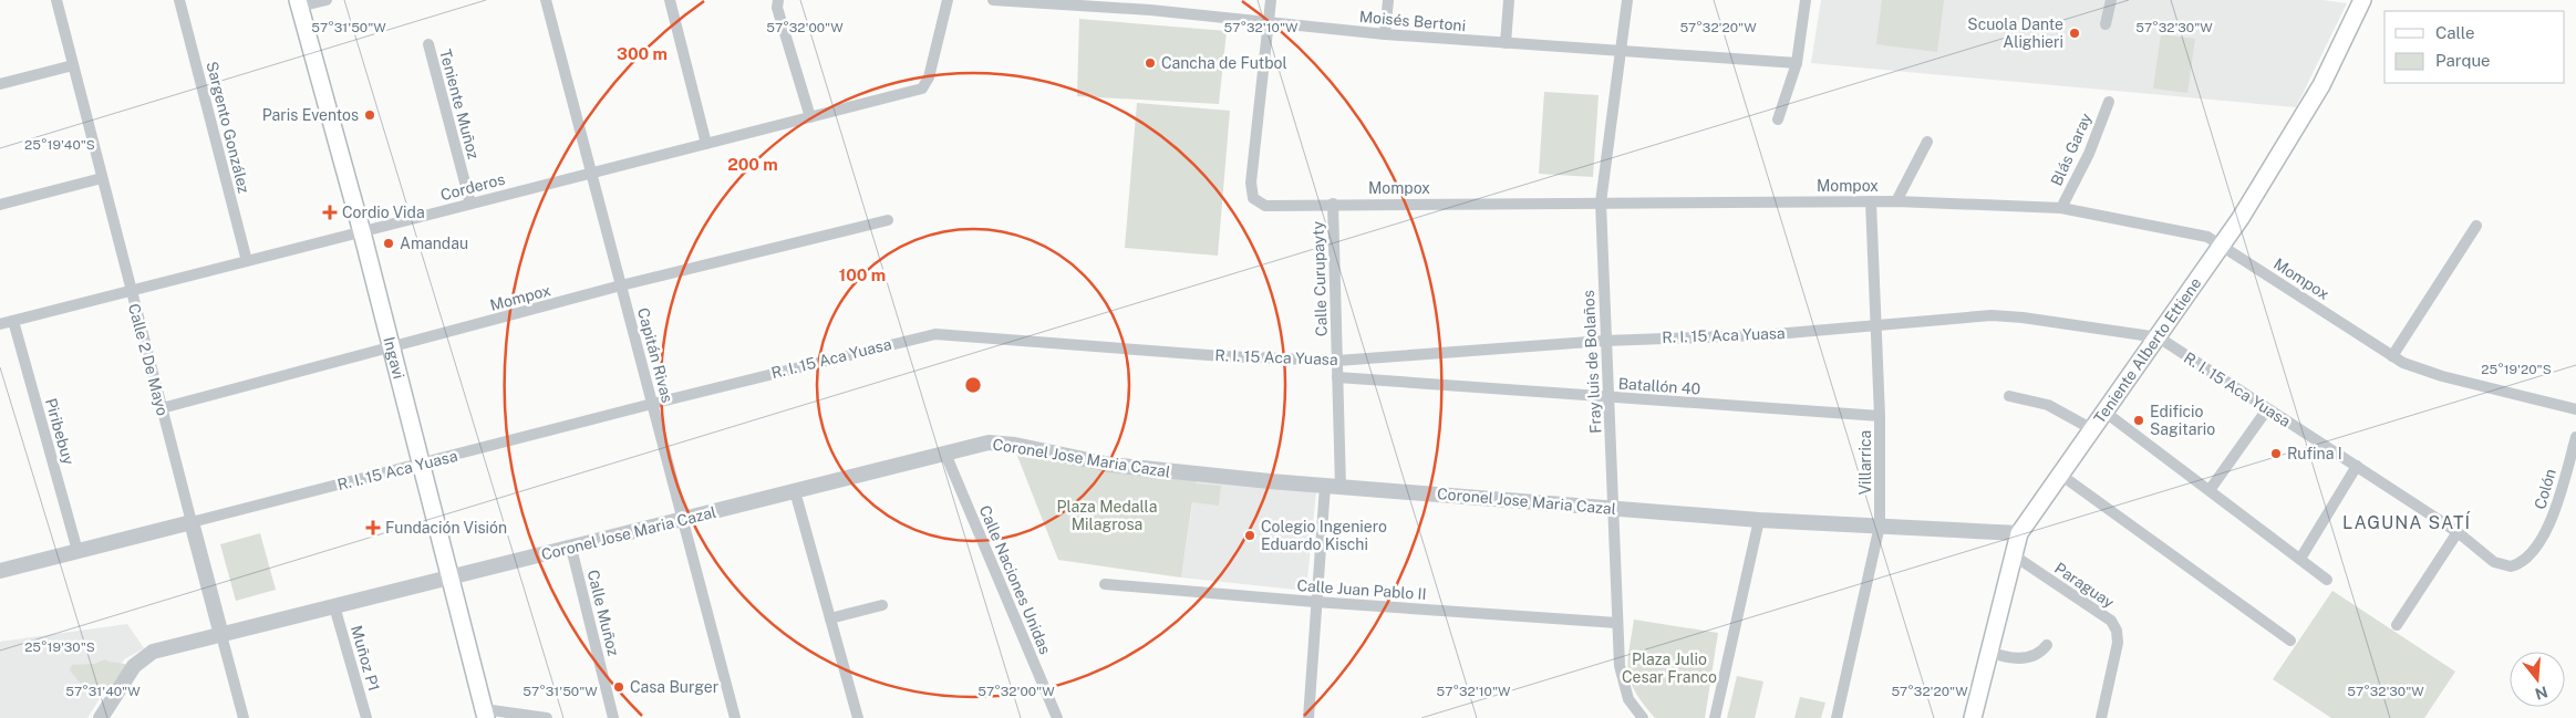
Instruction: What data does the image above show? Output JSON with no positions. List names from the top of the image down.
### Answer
{
  "streets": {
    "main road": ["Teniente Alberto Ettiene", "Ingavi"],
    "street": [
      "Moisés Bertoni",
      "Teniente Muñoz",
      "Sargento González",
      "Blás Garay",
      "Mompox",
      "Corderos",
      "Calle Curupayty",
      "R. I. 15 Aca Yuasa",
      "Capitán Rivas",
      "Calle 2 De Mayo",
      "Fray luis de Bolaños",
      "Batallón 40",
      "Piribebuy",
      "Coronel Jose Maria Cazal",
      "Villarrica",
      "Colón",
      "Calle Naciones Unidas",
      "Paraguay",
      "Calle Juan Pablo II",
      "Calle Muñoz",
      "Muñoz P1"
    ]
  },
  "crossings": [
    ["Moisés Bertoni", "Mompox"],
    ["Moisés Bertoni", "Fray luis de Bolaños"],
    ["Teniente Muñoz", "Corderos"],
    ["Sargento González", "Corderos"],
    ["Blás Garay", "Mompox"],
    ["Mompox", "Calle Curupayty"],
    ["Mompox", "Teniente Alberto Ettiene"],
    ["Mompox", "Capitán Rivas"],
    ["Mompox", "Ingavi"],
    ["Mompox", "Calle 2 De Mayo"],
    ["Mompox", "Fray luis de Bolaños"],
    ["Mompox", "Villarrica"],
    ["Corderos", "Capitán Rivas"],
    ["Corderos", "Ingavi"],
    ["Corderos", "Calle 2 De Mayo"],
    ["Corderos", "Piribebuy"],
    ["Calle Curupayty", "R. I. 15 Aca Yuasa"],
    ["Calle Curupayty", "Batallón 40"],
    ["Calle Curupayty", "Coronel Jose Maria Cazal"],
    ["R. I. 15 Aca Yuasa", "Teniente Alberto Ettiene"],
    ["R. I. 15 Aca Yuasa", "Capitán Rivas"],
    ["R. I. 15 Aca Yuasa", "Ingavi"],
    ["R. I. 15 Aca Yuasa", "Calle 2 De Mayo"],
    ["R. I. 15 Aca Yuasa", "Fray luis de Bolaños"],
    ["R. I. 15 Aca Yuasa", "Piribebuy"],
    ["R. I. 15 Aca Yuasa", "Villarrica"],
    ["R. I. 15 Aca Yuasa", "Colón"],
    ["Teniente Alberto Ettiene", "Coronel Jose Maria Cazal"],
    ["Teniente Alberto Ettiene", "Paraguay"],
    ["Capitán Rivas", "Coronel Jose Maria Cazal"],
    ["Ingavi", "Coronel Jose Maria Cazal"],
    ["Calle 2 De Mayo", "Coronel Jose Maria Cazal"],
    ["Fray luis de Bolaños", "Batallón 40"],
    ["Fray luis de Bolaños", "Coronel Jose Maria Cazal"],
    ["Fray luis de Bolaños", "Calle Juan Pablo II"],
    ["Batallón 40", "Villarrica"],
    ["Coronel Jose Maria Cazal", "Villarrica"],
    ["Coronel Jose Maria Cazal", "Calle Naciones Unidas"],
    ["Coronel Jose Maria Cazal", "Calle Muñoz"],
    ["Coronel Jose Maria Cazal", "Muñoz P1"]
  ],
  "districts": ["LAGUNA SATÍ"],
  "parks": ["Plaza Medalla Milagrosa", "Plaza Julio Cesar Franco"],
  "places": {
    "other": [
      "Scuola Dante Alighieri",
      "Cancha de Futbol",
      "Paris Eventos",
      "Amandau",
      "Edificio Sagitario",
      "Rufina I",
      "Colegio Ingeniero Eduardo Kischi",
      "Casa Burger"
    ],
    "health": ["Cordio Vida", "Fundación Visión"]
  },
  "legend": ["Calle", "Parque"],
  "north": "bottom",
  "coordinates": [
    "57°31'50\"W",
    "57°32'00\"W",
    "57°32'10\"W",
    "57°32'20\"W",
    "57°32'30\"W",
    "25°19'40\"S",
    "25°19'20\"S",
    "25°19'30\"S",
    "57°31'40\"W"
  ],
  "rings": ["300 m", "200 m", "100 m"]
}
